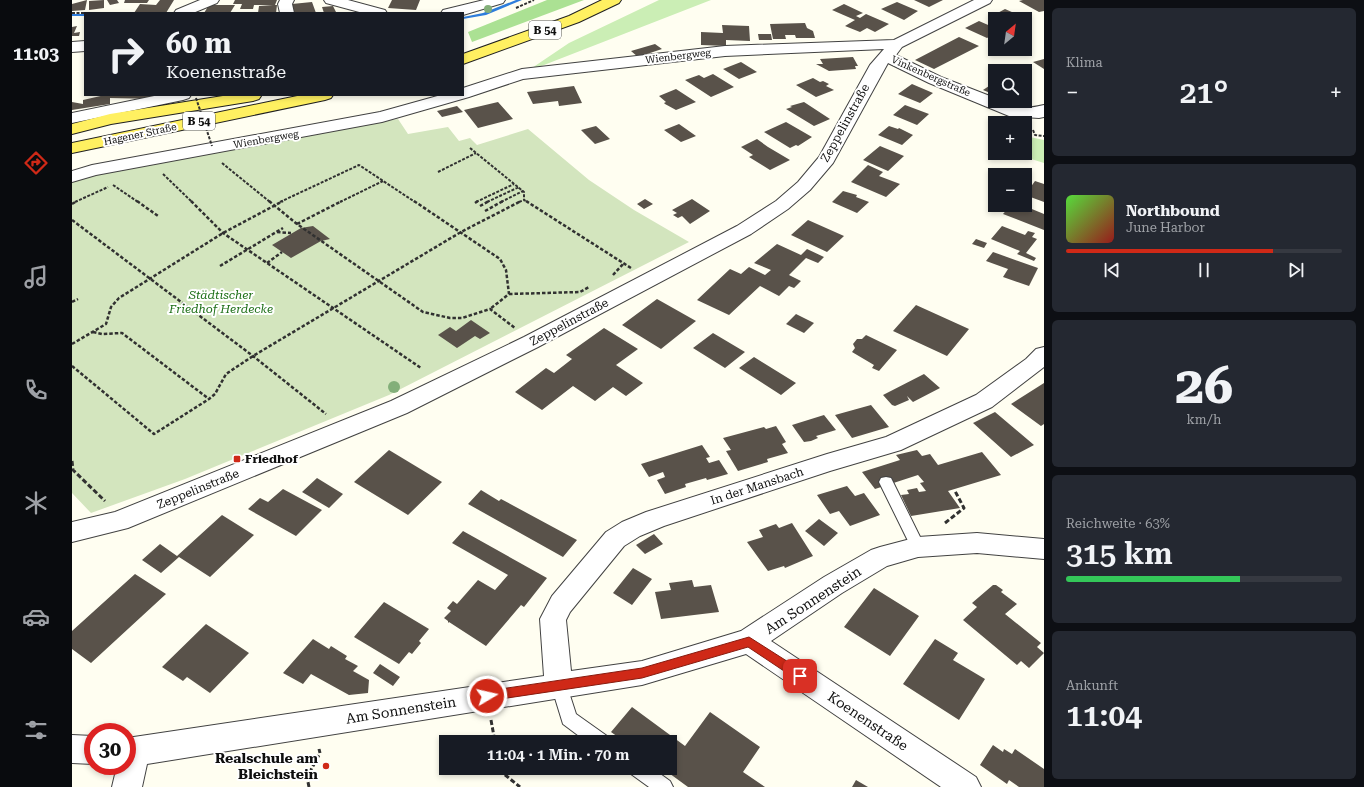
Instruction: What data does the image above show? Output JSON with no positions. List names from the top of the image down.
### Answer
{
  "streets": {
    "main road": ["B 54", "Hagener Straße"],
    "street": [
      "Wienbergweg",
      "Vinkenbergstraße",
      "Zeppelinstraße",
      "In der Mansbach",
      "Am Sonnenstein",
      "Koenenstraße"
    ]
  },
  "crossings": [
    ["Wienbergweg", "Vinkenbergstraße"],
    ["Wienbergweg", "Zeppelinstraße"],
    ["Vinkenbergstraße", "Zeppelinstraße"],
    ["In der Mansbach", "Am Sonnenstein"],
    ["Am Sonnenstein", "Koenenstraße"]
  ],
  "parks": ["Städtischer Friedhof Herdecke"],
  "places": {
    "transit": ["Friedhof"],
    "other": ["Realschule am Bleichstein"]
  },
  "north": "top right",
  "page": {
    "tabs": "11:03",
    "tile": [
      "Klima",
      ["26", "km/h"],
      ["Reichweite · 63%", "315 km"],
      ["Ankunft", "11:04"]
    ],
    "map_buttons": ["+", "−"],
    "turn": ["60 m", "Koenenstraße"],
    "heat": ["−", "21°", "+"],
    "song": ["Northbound", "June Harbor"],
    "limit": "30",
    "trip": "11:04 · 1 Min. · 70 m"
  }
}
